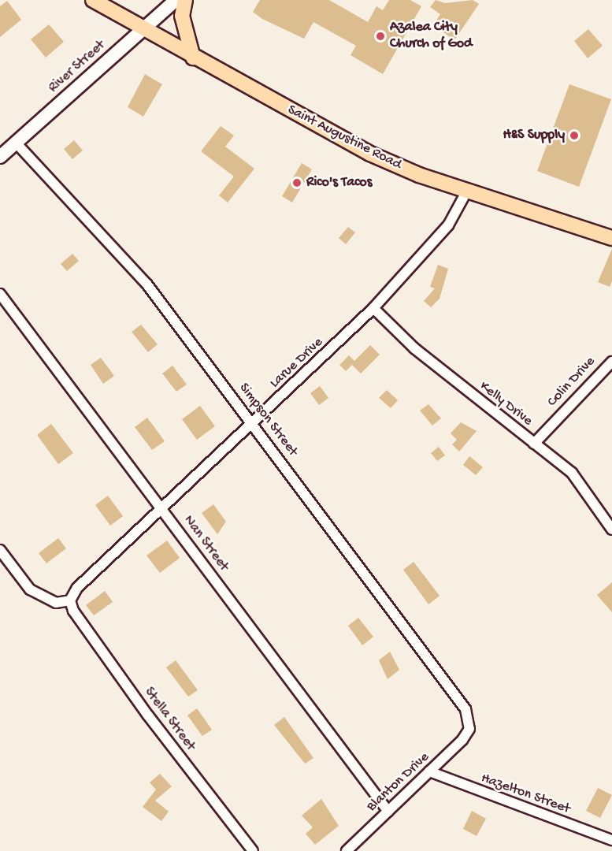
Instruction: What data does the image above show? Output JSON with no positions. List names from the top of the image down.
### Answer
{
  "streets": {
    "main road": ["Saint Augustine Road"],
    "street": [
      "River Street",
      "Larue Drive",
      "Colin Drive",
      "Kelly Drive",
      "Simpson Street",
      "Nan Street",
      "Stella Street",
      "Blanton Drive",
      "Hazelton Street"
    ]
  },
  "crossings": [
    ["River Street", "Saint Augustine Road"],
    ["River Street", "Simpson Street"],
    ["Saint Augustine Road", "Larue Drive"],
    ["Larue Drive", "Kelly Drive"],
    ["Larue Drive", "Simpson Street"],
    ["Larue Drive", "Nan Street"],
    ["Larue Drive", "Stella Street"],
    ["Colin Drive", "Kelly Drive"],
    ["Simpson Street", "Blanton Drive"],
    ["Nan Street", "Blanton Drive"],
    ["Blanton Drive", "Hazelton Street"]
  ],
  "places": ["Azalea City Church of God", "H&S Supply", "Rico's Tacos"]
}
